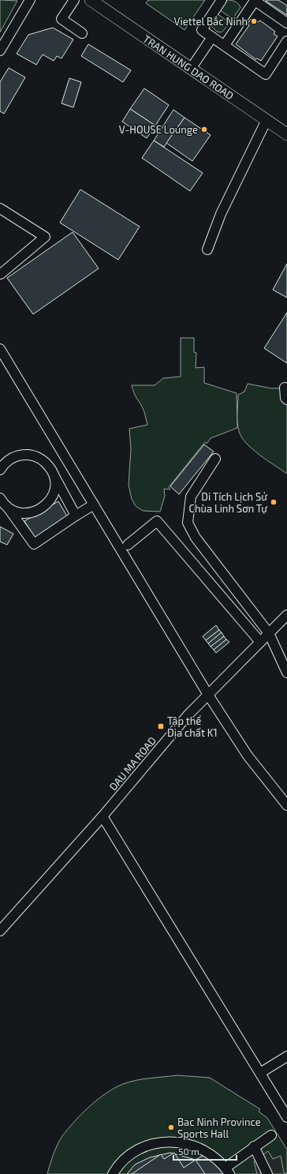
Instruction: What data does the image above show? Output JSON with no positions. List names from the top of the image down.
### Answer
{
  "streets": {
    "main road": ["TRAN HUNG DAO ROAD"],
    "street": ["DAU MA ROAD"]
  },
  "places": {
    "other": [
      "Viettel Bắc Ninh",
      "V-HOUSE Lounge",
      "Di Tích Lịch Sử Chùa Linh Sơn Tự",
      "Bac Ninh Province Sports Hall"
    ],
    "transit": ["Tập thể Địa chất K1"]
  },
  "scale_bar": "50 m"
}
